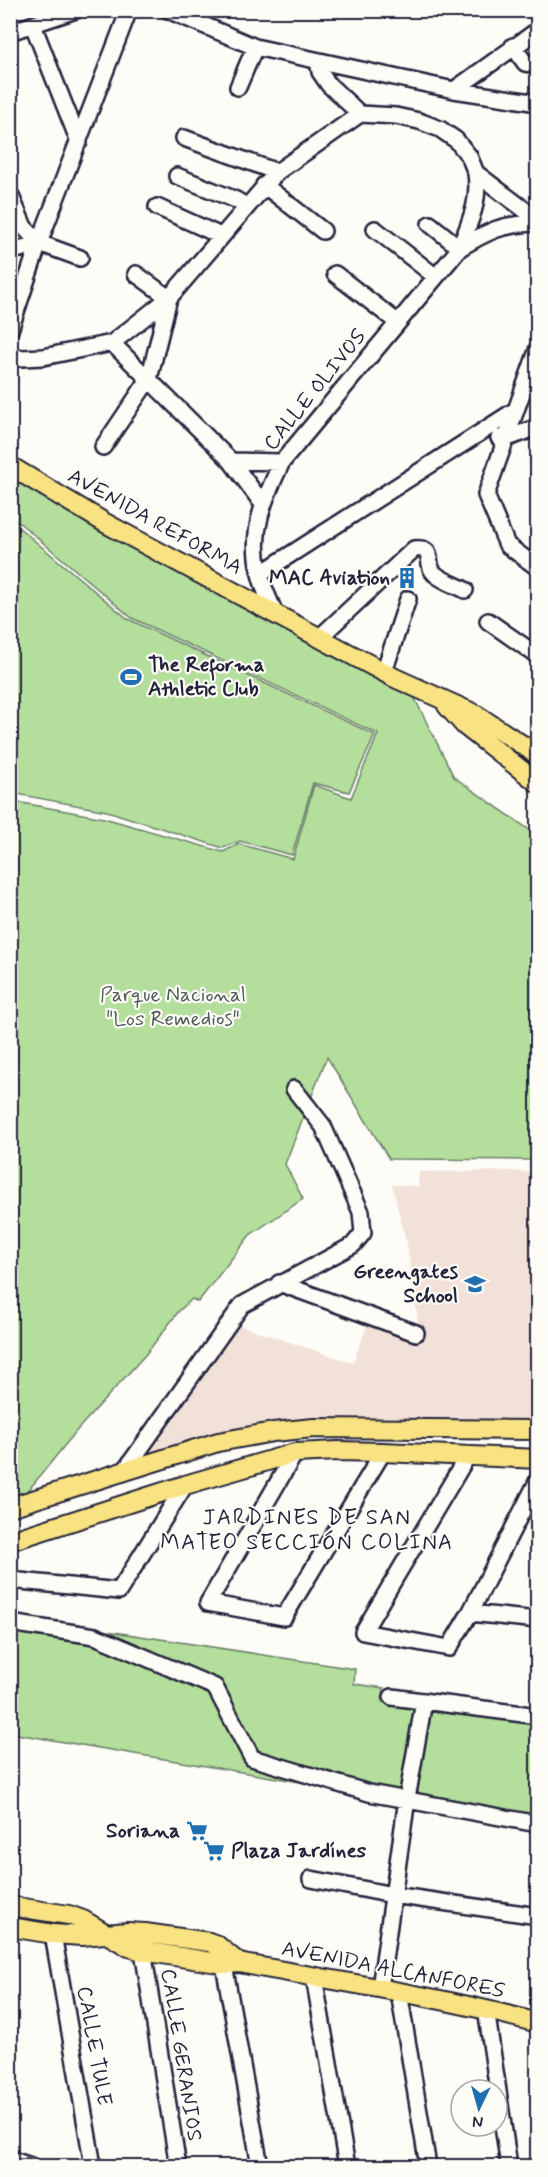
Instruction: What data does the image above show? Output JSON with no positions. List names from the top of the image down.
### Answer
{
  "streets": {
    "main road": ["AVENIDA REFORMA", "AVENIDA ALCANFORES"],
    "street": ["CALLE OLIVOS", "CALLE TULE", "CALLE GERANIOS"]
  },
  "crossings": [
    ["CALLE OLIVOS", "AVENIDA REFORMA"],
    ["AVENIDA ALCANFORES", "CALLE TULE"],
    ["AVENIDA ALCANFORES", "CALLE GERANIOS"]
  ],
  "districts": ["JARDINES DE SAN MATEO SECCIÓN COLINA"],
  "parks": ["Parque Nacional \"Los Remedios\""],
  "places": {
    "building": ["MAC Aviation"],
    "sports": ["The Reforma Athletic Club"],
    "school or university": ["Greengates School"],
    "supermarket": ["Soriana", "Plaza Jardínes"]
  },
  "north": "bottom"
}
